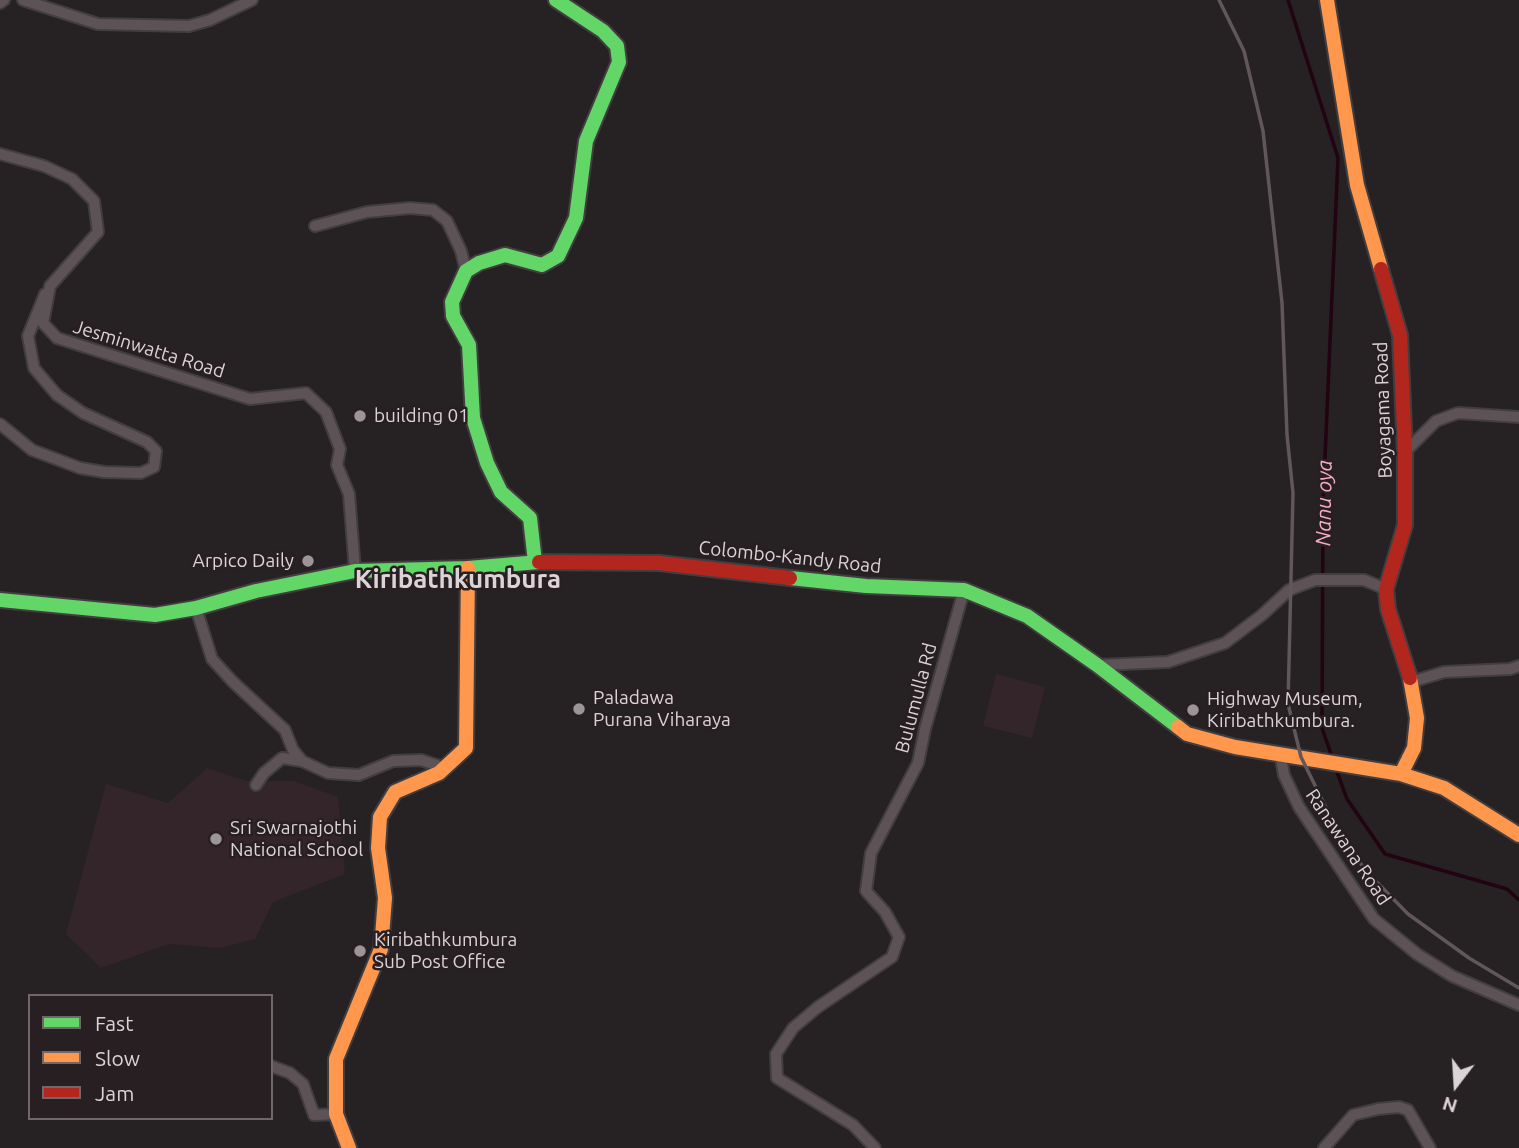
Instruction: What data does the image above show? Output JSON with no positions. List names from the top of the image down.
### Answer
{
  "streets": {
    "main road": ["Boyagama Road", "Colombo-Kandy Road"],
    "street": ["Jesminwatta Road", "Bulumulla Rd", "Ranawana Road"]
  },
  "crossings": [
    ["Jesminwatta Road", "Colombo-Kandy Road"],
    ["Boyagama Road", "Colombo-Kandy Road"],
    ["Colombo-Kandy Road", "Bulumulla Rd"],
    ["Colombo-Kandy Road", "Ranawana Road"]
  ],
  "districts": ["Kiribathkumbura"],
  "water": ["Nanu oya"],
  "places": [
    "building 01",
    "Arpico Daily",
    "Paladawa Purana Viharaya",
    "Highway Museum, Kiribathkumbura.",
    "Sri Swarnajothi National School",
    "Kiribathkumbura Sub Post Office"
  ],
  "legend": ["Fast", "Slow", "Jam"],
  "north": "bottom"
}
